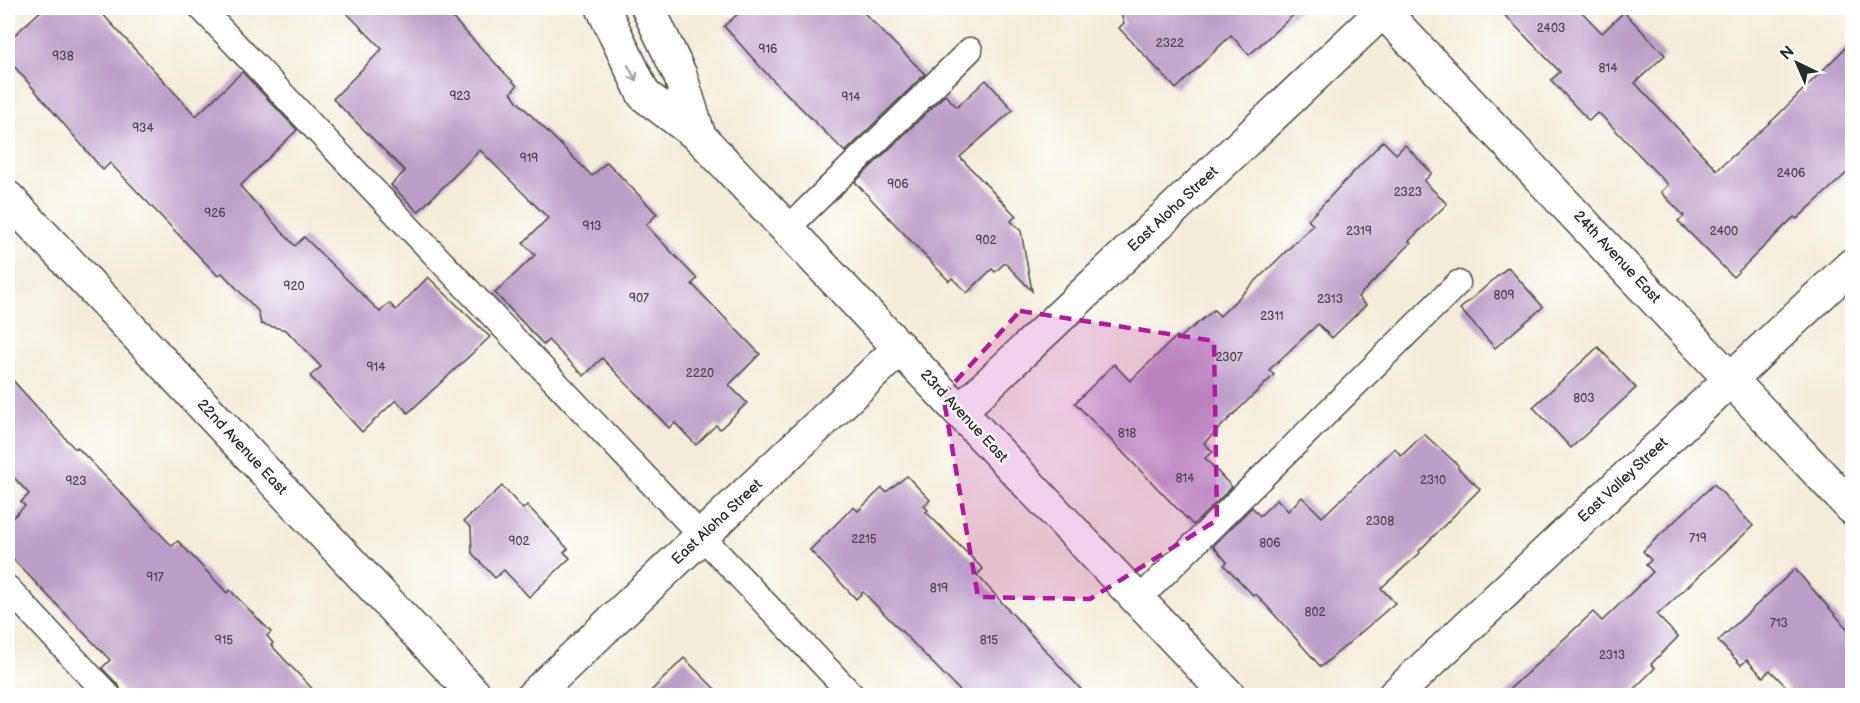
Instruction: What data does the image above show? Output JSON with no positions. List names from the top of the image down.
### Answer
{
  "streets": {
    "street": [
      "East Aloha Street",
      "24th Avenue East",
      "23rd Avenue East",
      "22nd Avenue East",
      "East Valley Street"
    ]
  },
  "crossings": [
    ["East Aloha Street", "24th Avenue East"],
    ["East Aloha Street", "23rd Avenue East"],
    ["24th Avenue East", "East Valley Street"]
  ],
  "house_numbers": [
    "2403",
    "2322",
    "916",
    "938",
    "814",
    "923",
    "914",
    "934",
    "919",
    "2406",
    "906",
    "2323",
    "926",
    "913",
    "2319",
    "2400",
    "902",
    "920",
    "809",
    "907",
    "2313",
    "2311",
    "2307",
    "914",
    "2220",
    "803",
    "818",
    "814",
    "2310",
    "923",
    "2308",
    "719",
    "2215",
    "902",
    "806",
    "917",
    "819",
    "802",
    "713",
    "915",
    "815",
    "2313"
  ],
  "north": "top left"
}
